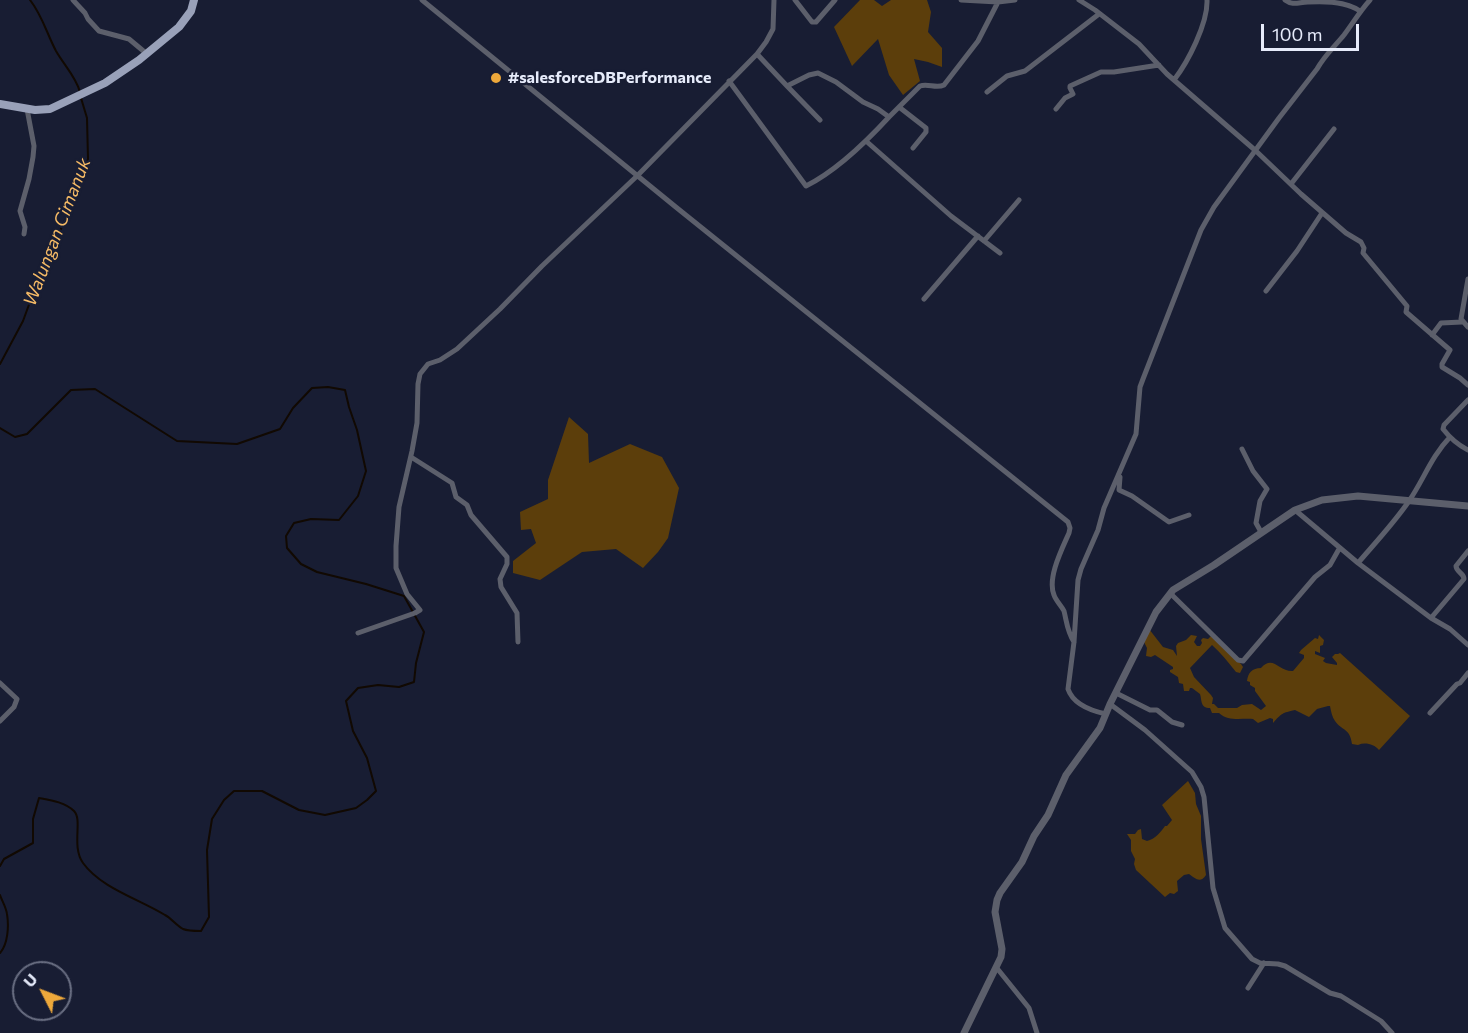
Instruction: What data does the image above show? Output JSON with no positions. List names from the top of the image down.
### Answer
{
  "water": ["Walungan Cimanuk"],
  "places": ["#salesforceDBPerformance"],
  "scale_bar": "100 m",
  "north": "top left"
}
